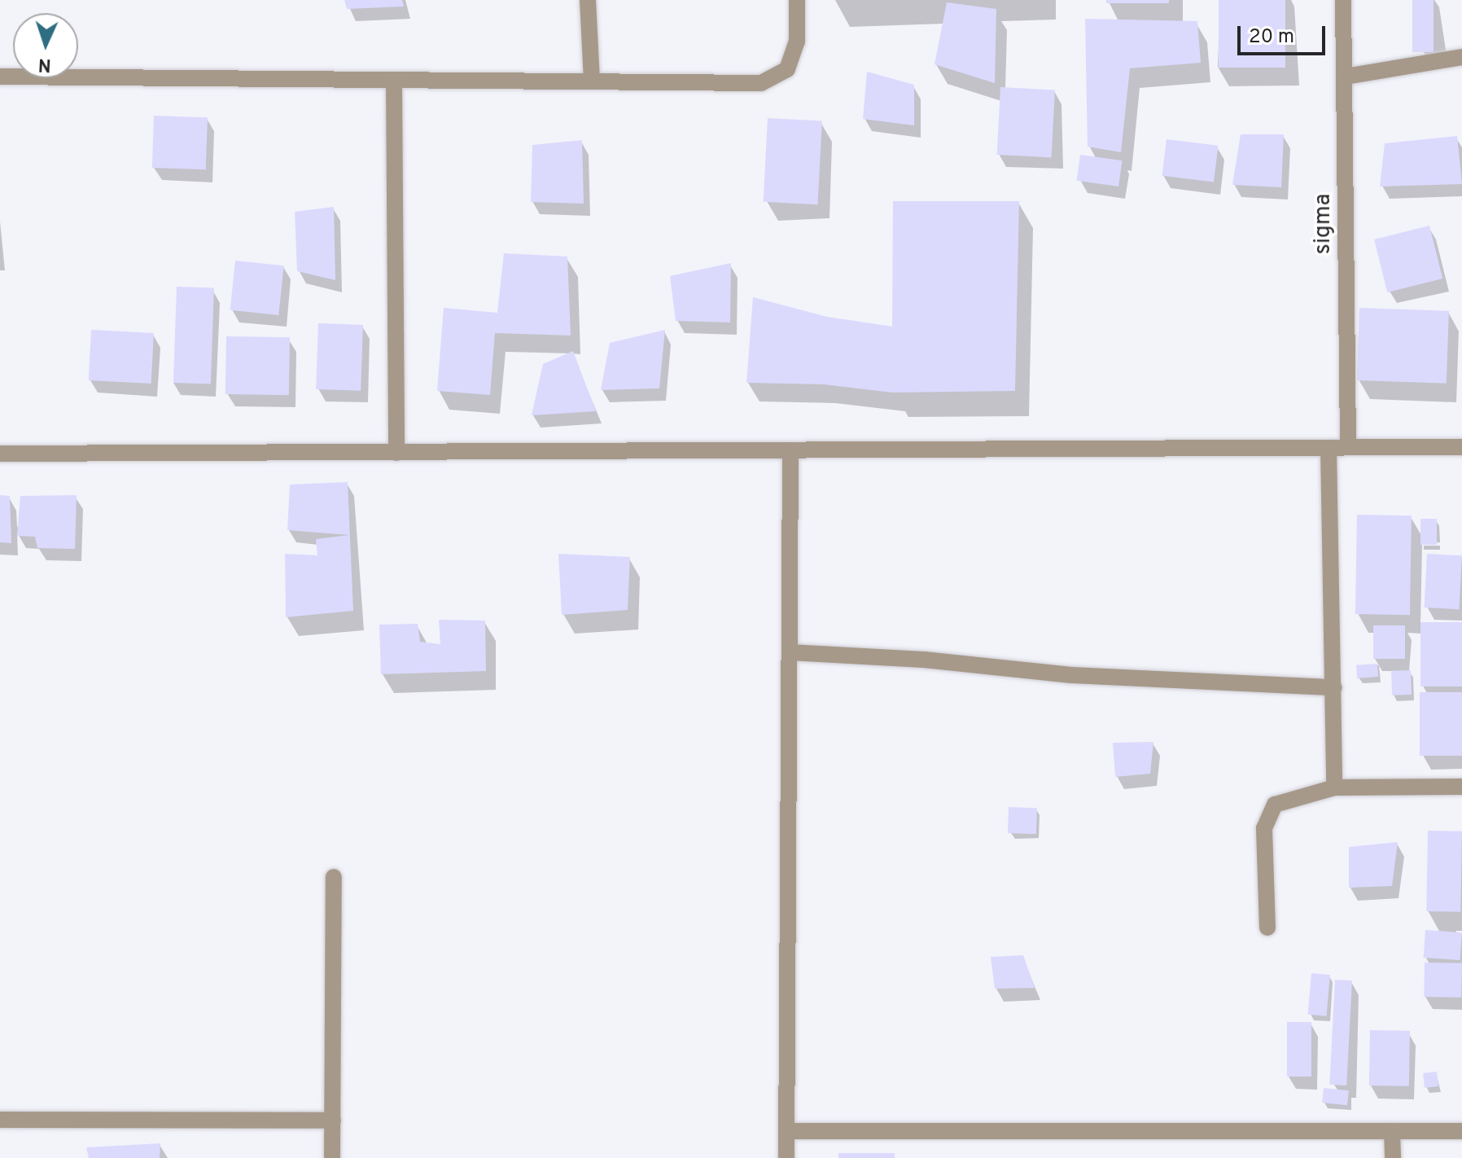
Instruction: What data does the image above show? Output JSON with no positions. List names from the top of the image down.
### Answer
{
  "streets": {
    "street": ["sigma"]
  },
  "scale_bar": "20 m",
  "north": "bottom"
}
